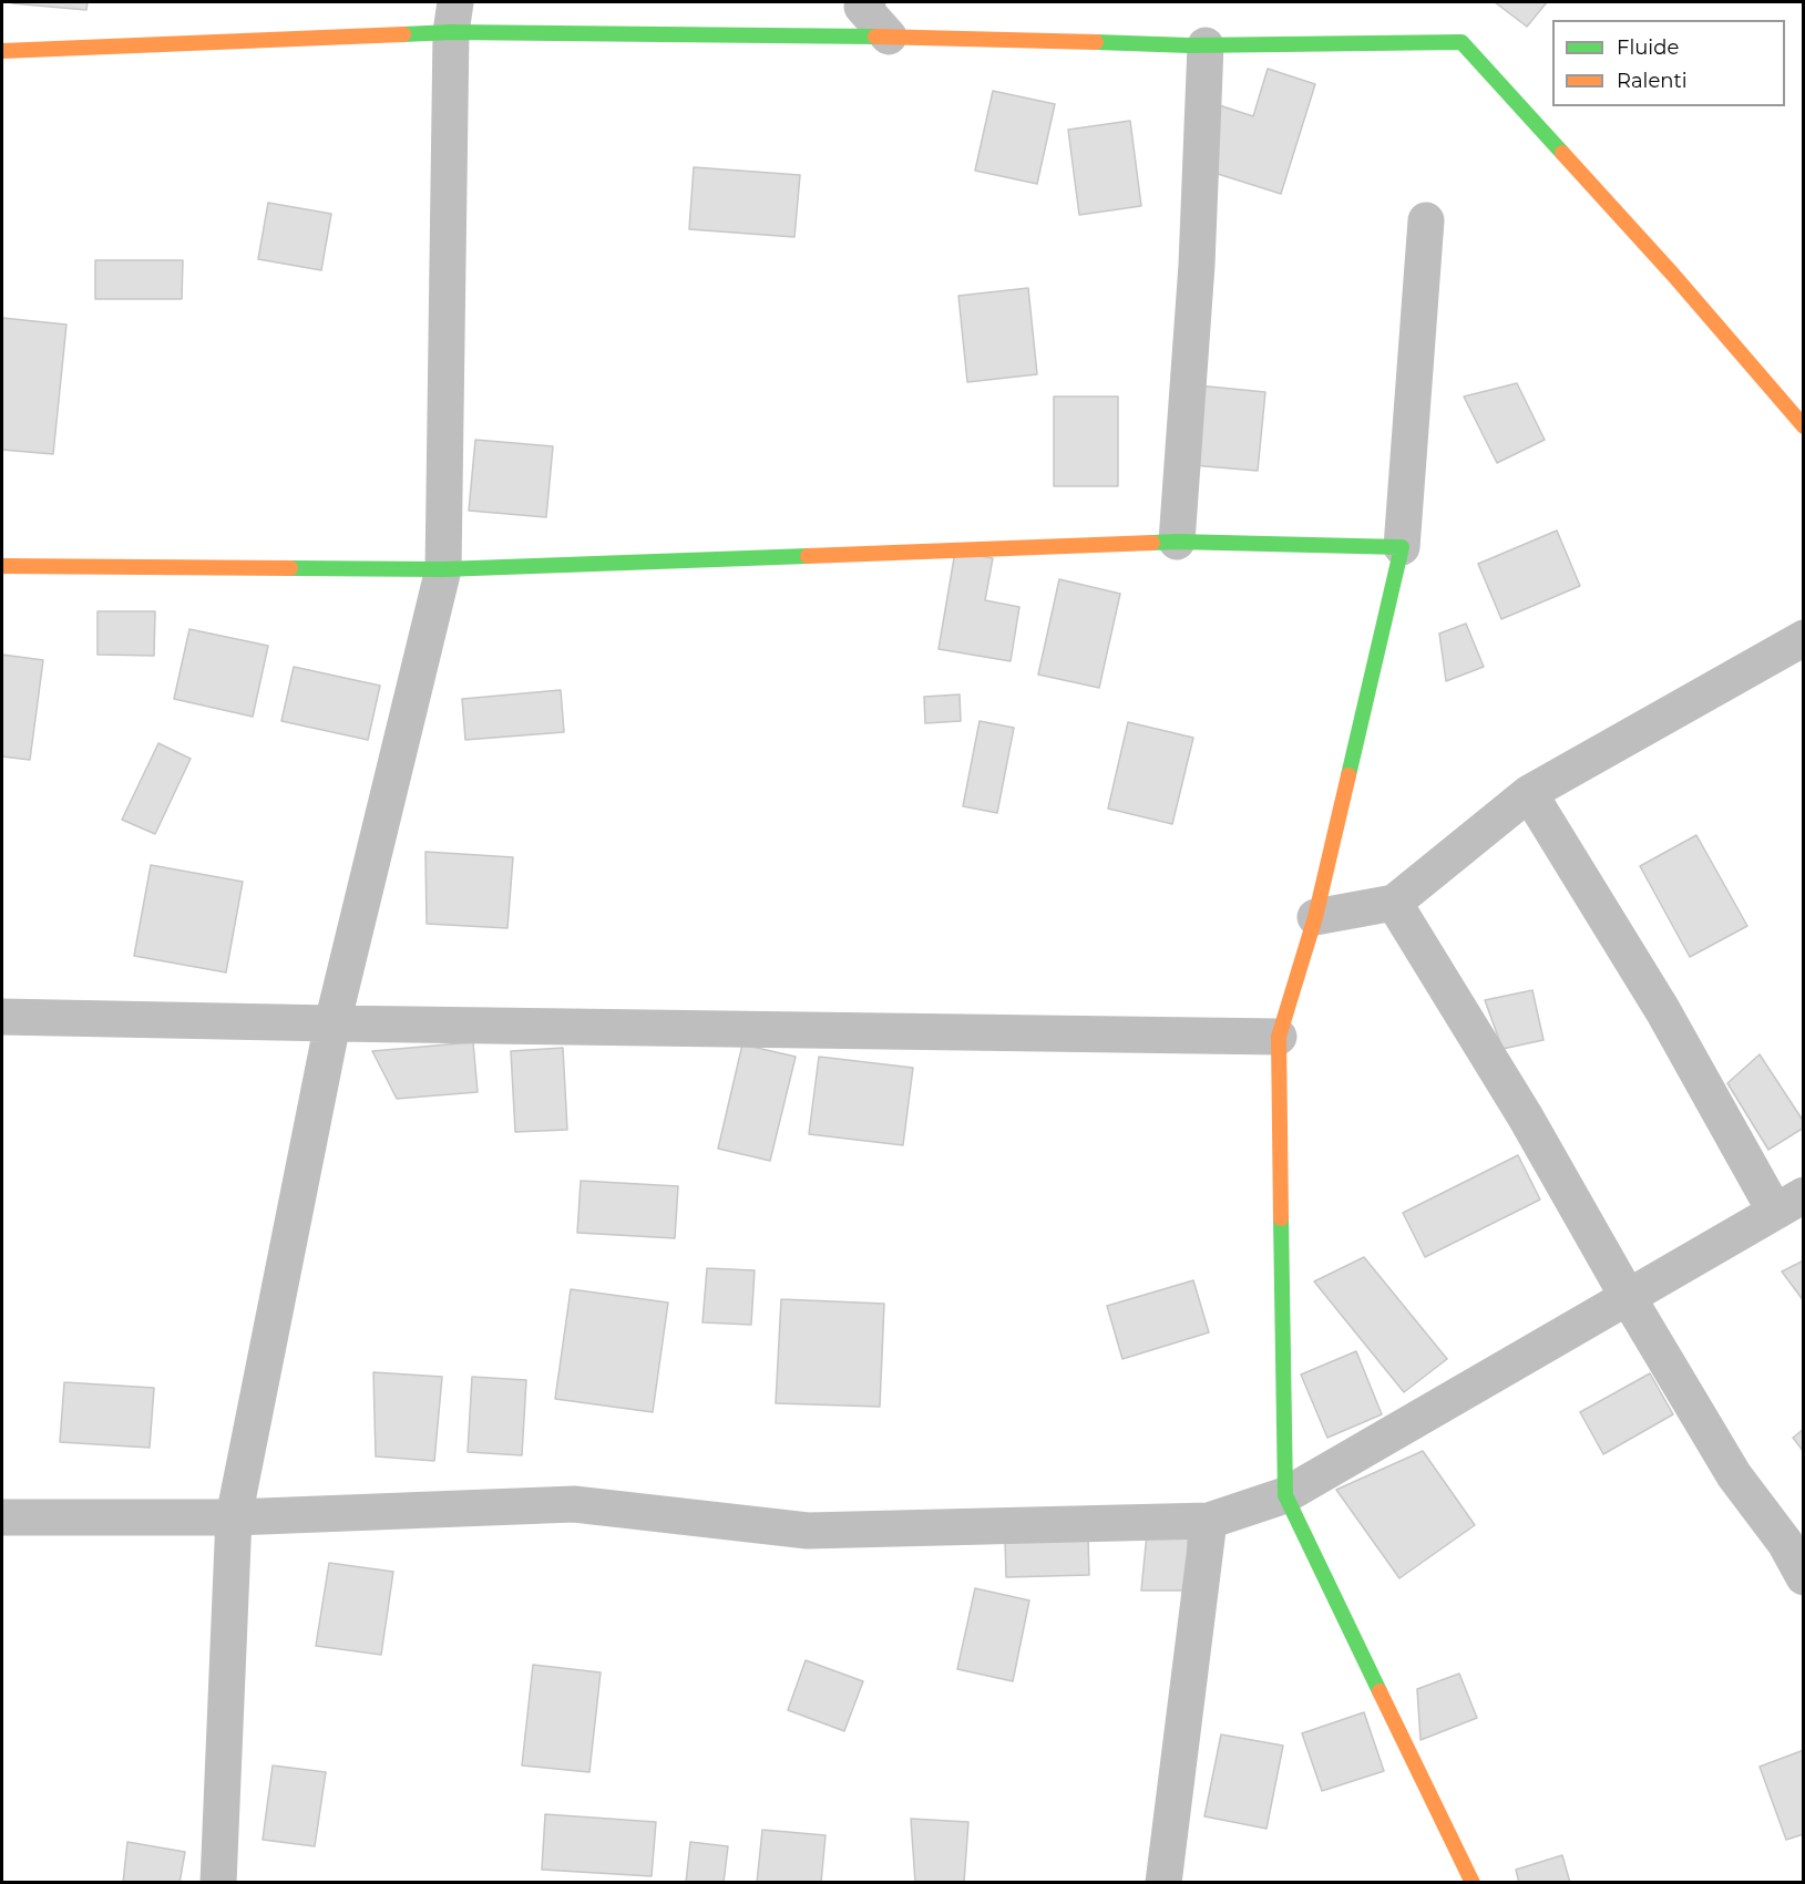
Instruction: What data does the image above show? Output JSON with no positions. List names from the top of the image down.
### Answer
{
  "legend": ["Fluide", "Ralenti"]
}
